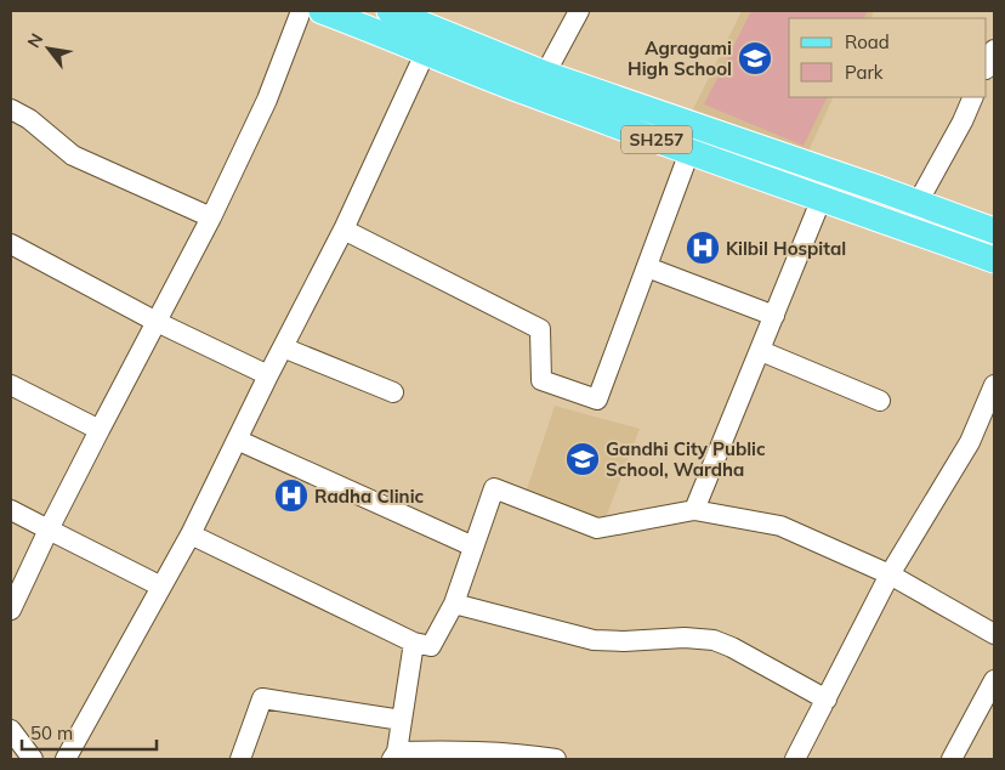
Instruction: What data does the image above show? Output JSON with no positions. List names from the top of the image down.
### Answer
{
  "streets": {
    "main road": ["SH257"]
  },
  "places": {
    "school or university": ["Agragami High School", "Gandhi City Public School, Wardha"],
    "hospital": ["Kilbil Hospital", "Radha Clinic"]
  },
  "legend": ["Road", "Park"],
  "scale_bar": "50 m",
  "north": "top left"
}
